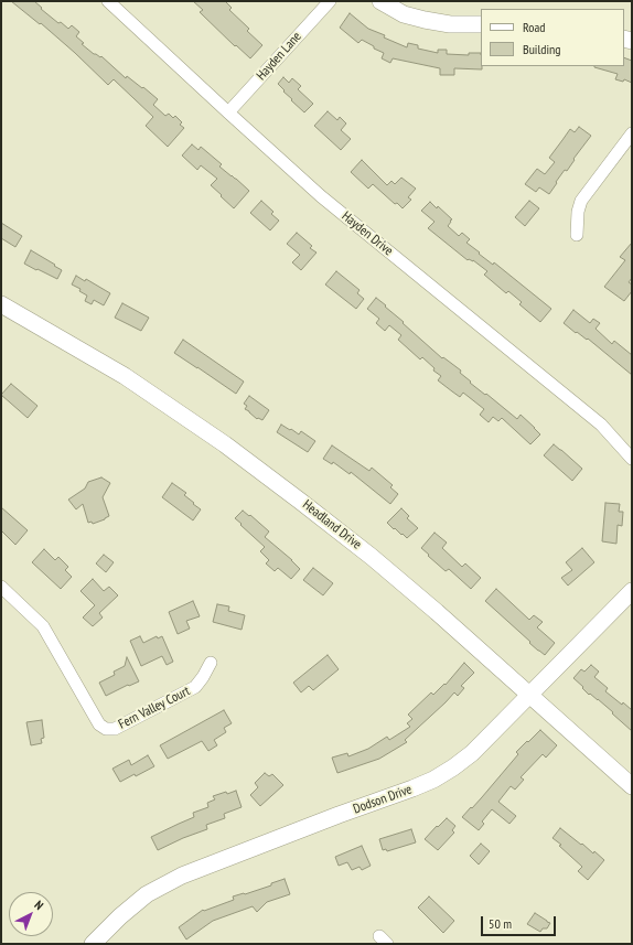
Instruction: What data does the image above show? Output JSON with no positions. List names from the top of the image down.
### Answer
{
  "streets": {
    "main road": ["Headland Drive", "Dodson Drive"],
    "street": ["Hayden Lane", "Hayden Drive", "Fern Valley Court"]
  },
  "crossings": [
    ["Hayden Lane", "Hayden Drive"],
    ["Headland Drive", "Dodson Drive"]
  ],
  "legend": ["Road", "Building"],
  "scale_bar": "50 m",
  "north": "top right"
}
